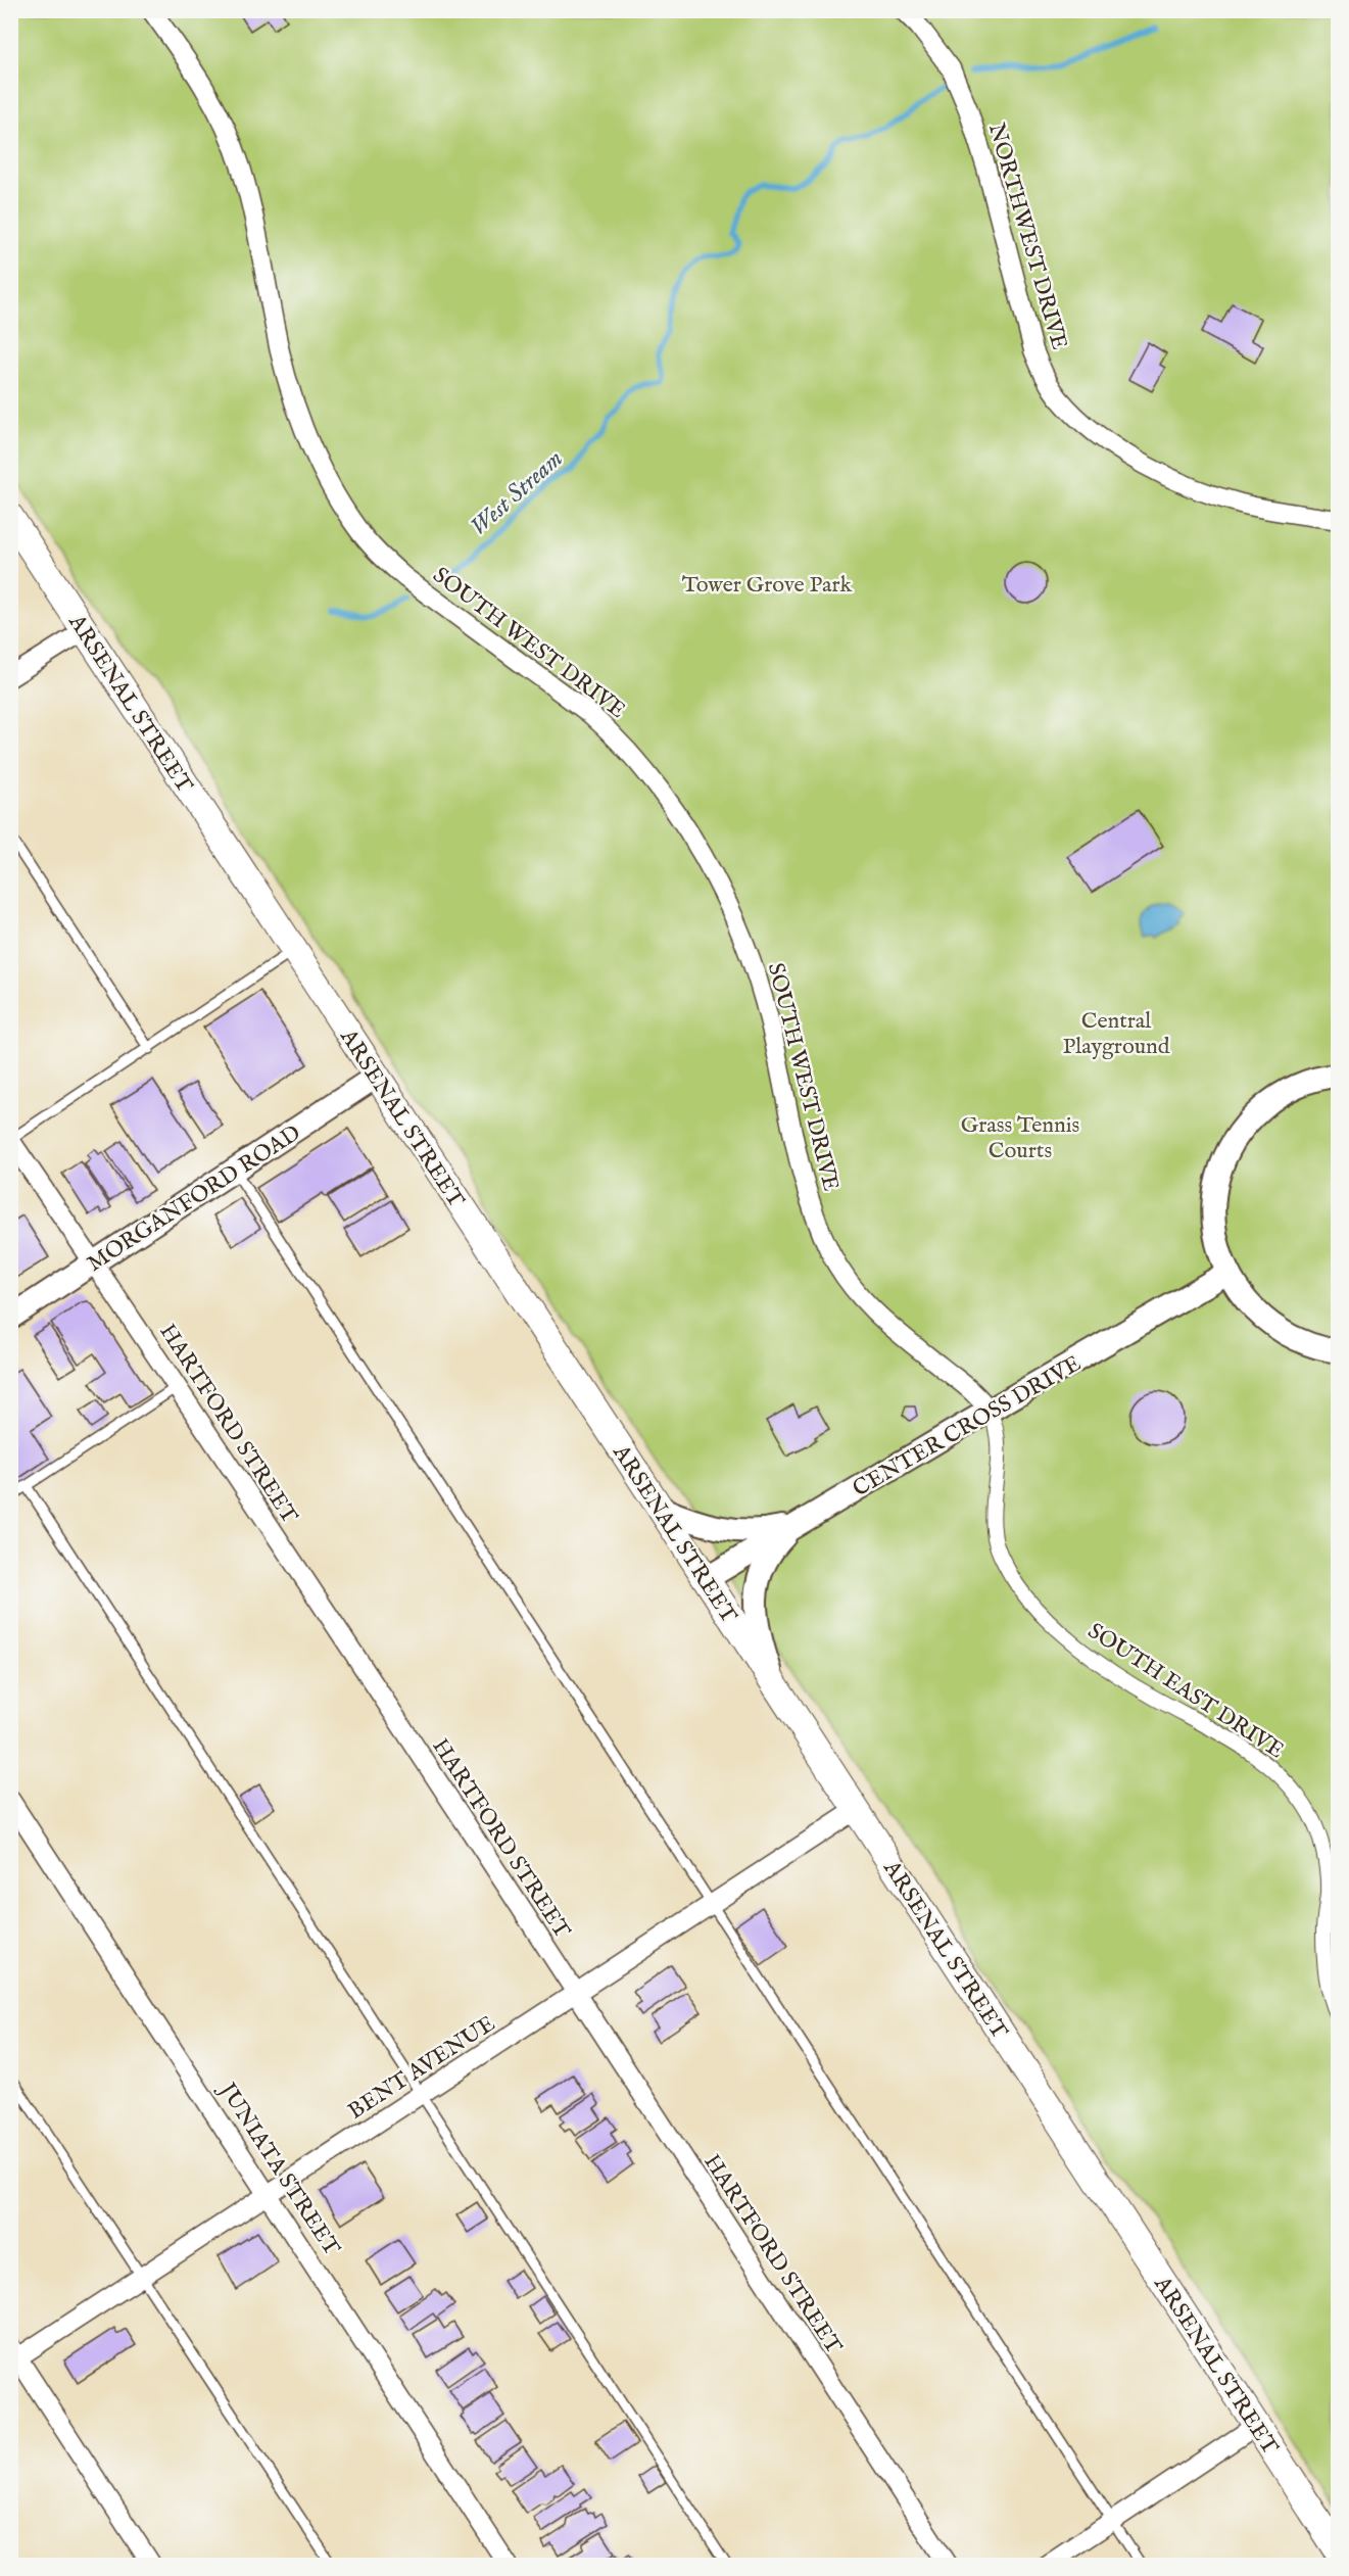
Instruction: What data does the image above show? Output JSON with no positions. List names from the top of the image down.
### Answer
{
  "streets": {
    "main road": ["ARSENAL STREET"],
    "street": [
      "NORTHWEST DRIVE",
      "SOUTH WEST DRIVE",
      "MORGANFORD ROAD",
      "HARTFORD STREET",
      "CENTER CROSS DRIVE",
      "SOUTH EAST DRIVE",
      "BENT AVENUE",
      "JUNIATA STREET"
    ]
  },
  "crossings": [
    ["SOUTH WEST DRIVE", "CENTER CROSS DRIVE"],
    ["SOUTH WEST DRIVE", "SOUTH EAST DRIVE"],
    ["ARSENAL STREET", "MORGANFORD ROAD"],
    ["ARSENAL STREET", "CENTER CROSS DRIVE"],
    ["ARSENAL STREET", "BENT AVENUE"],
    ["MORGANFORD ROAD", "HARTFORD STREET"],
    ["HARTFORD STREET", "BENT AVENUE"],
    ["CENTER CROSS DRIVE", "SOUTH EAST DRIVE"],
    ["BENT AVENUE", "JUNIATA STREET"]
  ],
  "water": ["West Stream"],
  "parks": ["Tower Grove Park", "Central Playground", "Grass Tennis Courts"]
}
